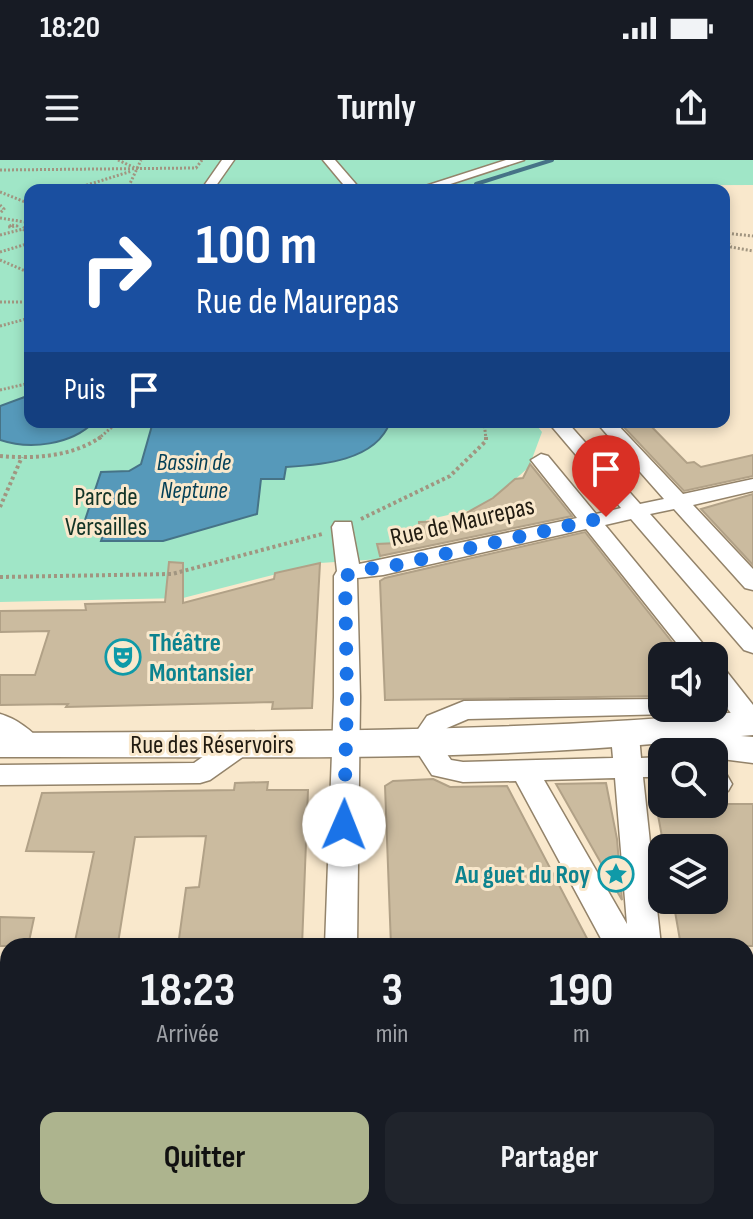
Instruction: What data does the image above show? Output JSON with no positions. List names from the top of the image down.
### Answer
{
  "streets": {
    "main road": ["Rue des Réservoirs"],
    "street": ["Rue de Maurepas"]
  },
  "water": ["Bassin de Neptune"],
  "parks": ["Parc de Versailles"],
  "places": {
    "theatre": ["Théâtre Montansier"],
    "place": ["Au guet du Roy"]
  },
  "page": {
    "status": "18:20",
    "header": "Turnly",
    "turn": ["100 m", "Rue de Maurepas"],
    "then": "Puis",
    "eta": [
      "18:23",
      "Arrivée",
      "3",
      "min",
      "190",
      "m"
    ],
    "buttons": ["Quitter", "Partager"]
  }
}
